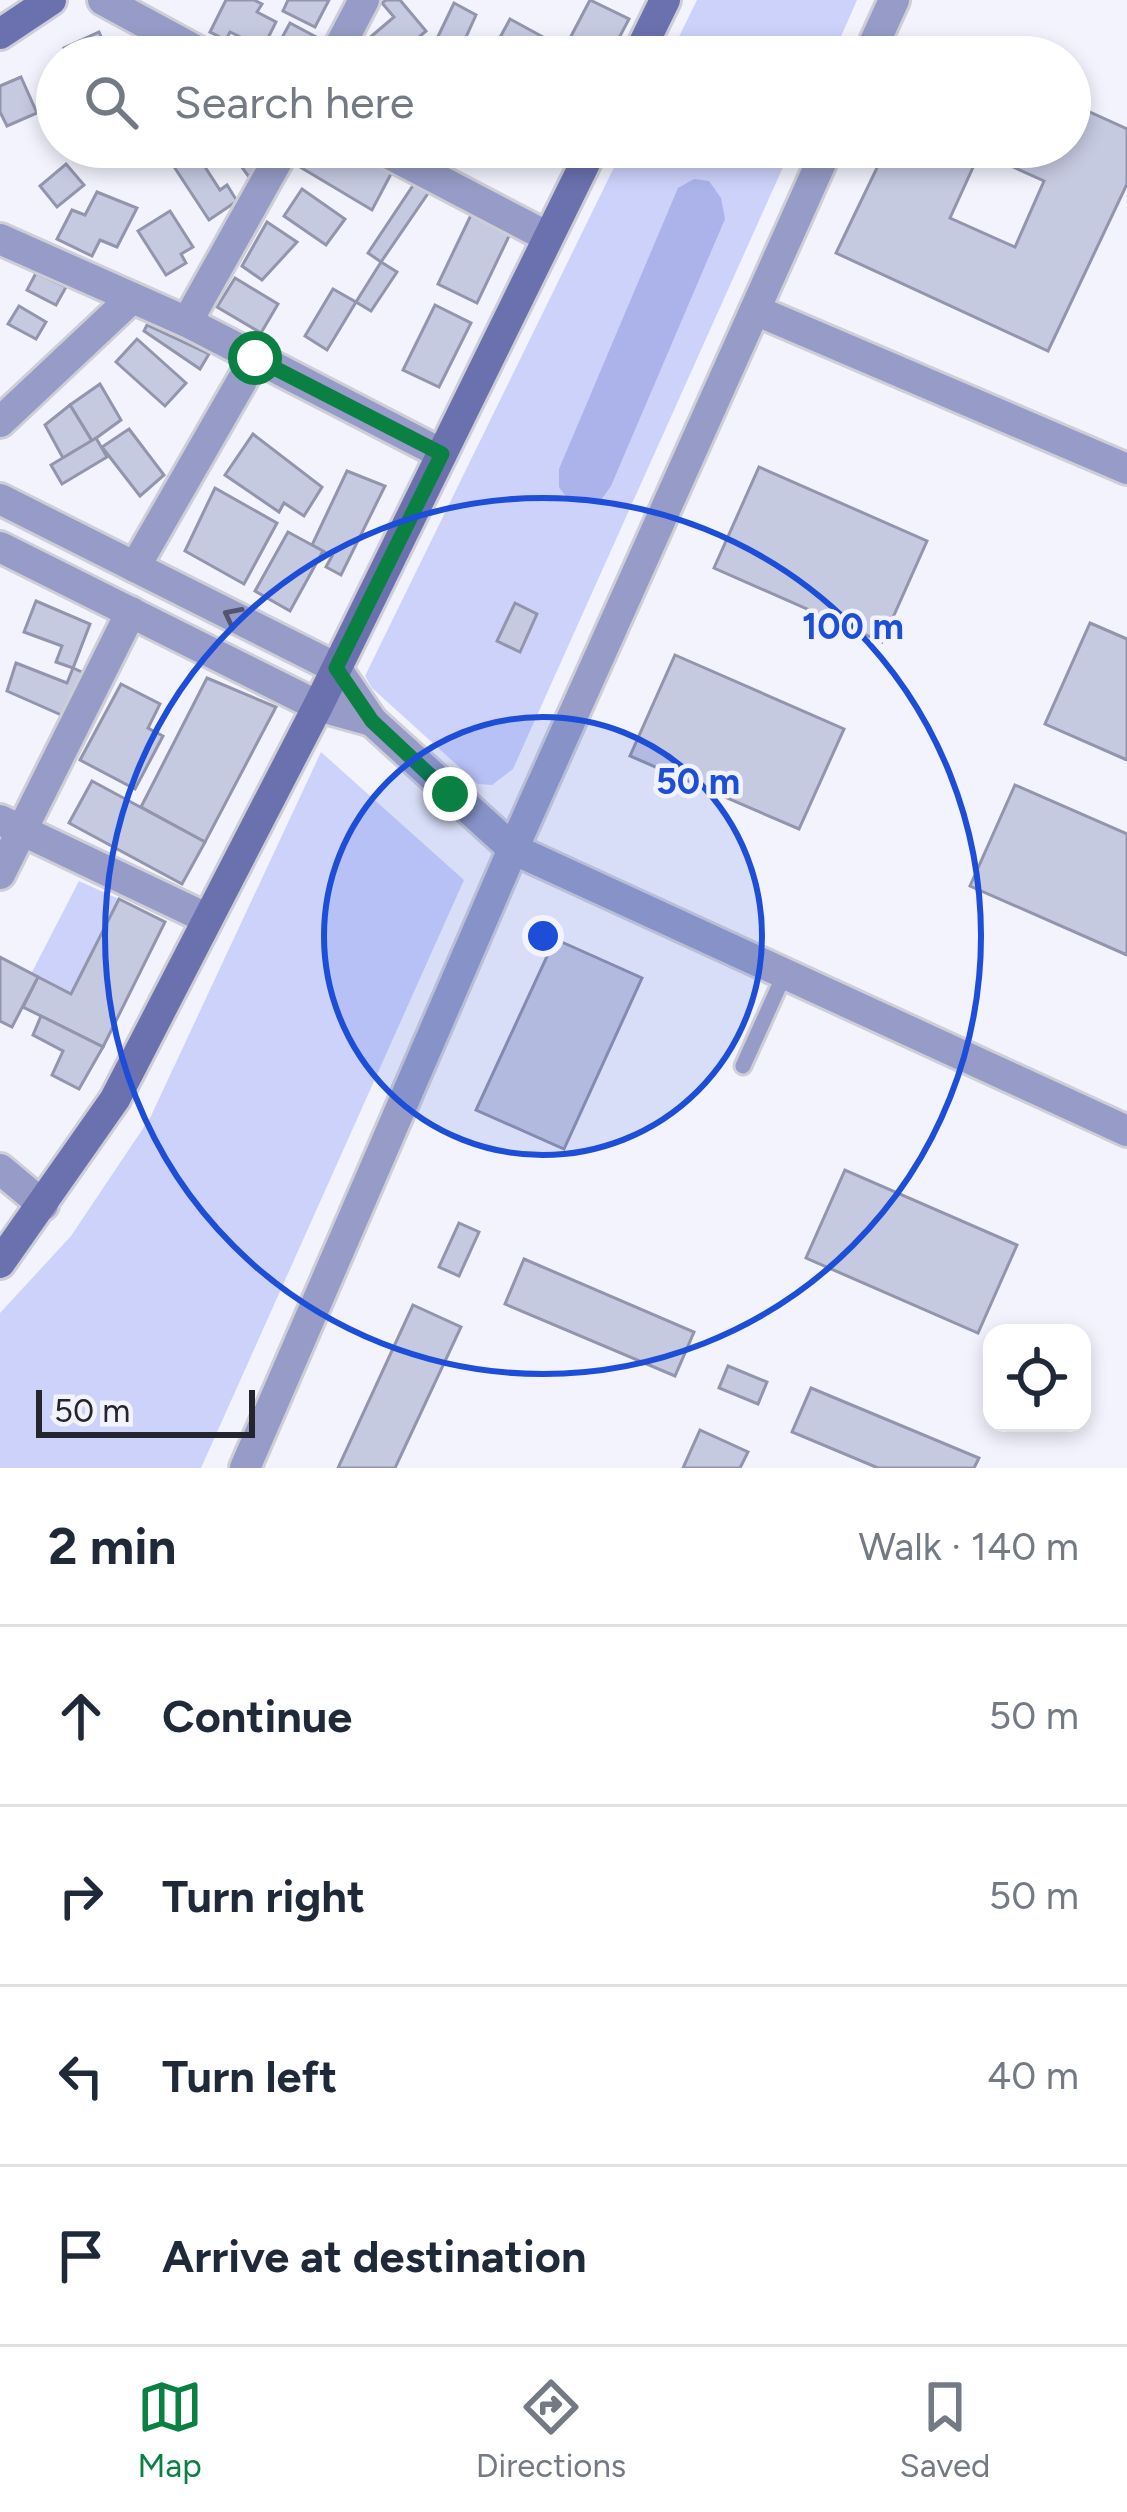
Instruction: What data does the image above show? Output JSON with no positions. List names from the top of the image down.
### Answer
{
  "scale_bar": "50 m",
  "page": {
    "search": "Search here",
    "scale": "50 m",
    "heading": ["2 min", "Walk · 140 m"],
    "list": [
      ["Continue", "50 m"],
      ["Turn right", "50 m"],
      ["Turn left", "40 m"],
      "Arrive at destination"
    ],
    "nav": ["Map", "Directions", "Saved"]
  },
  "rings": ["100 m", "50 m"]
}
